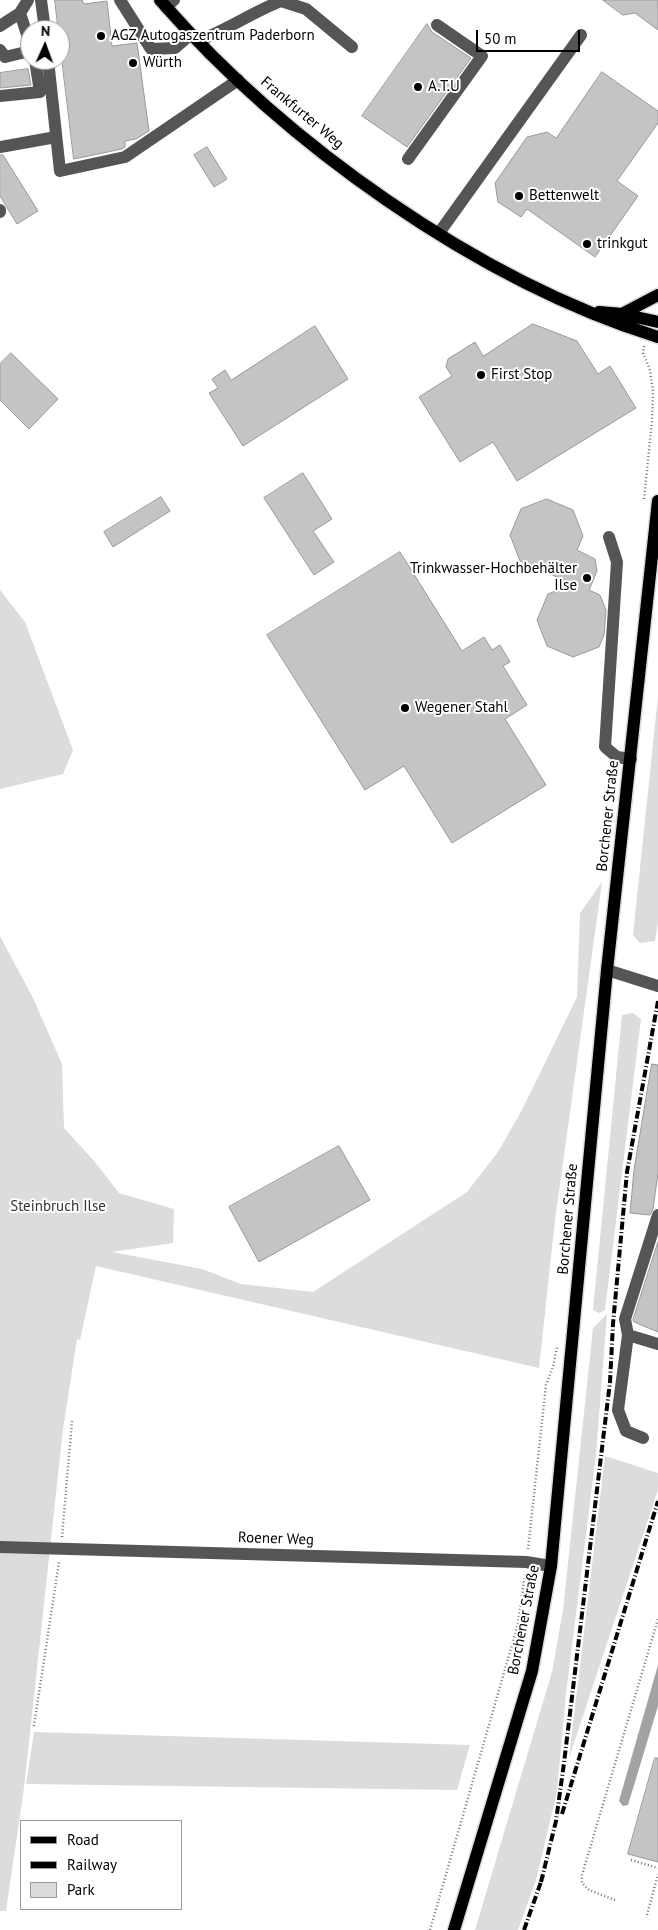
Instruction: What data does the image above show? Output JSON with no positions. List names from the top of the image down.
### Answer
{
  "streets": {
    "main road": ["Frankfurter Weg", "Borchener Straße"],
    "street": ["Roener Weg"]
  },
  "crossings": [
    ["Borchener Straße", "Roener Weg"]
  ],
  "parks": ["Steinbruch Ilse"],
  "places": [
    "AGZ Autogaszentrum Paderborn",
    "Würth",
    "A.T.U",
    "Bettenwelt",
    "trinkgut",
    "First Stop",
    "Trinkwasser-Hochbehälter Ilse",
    "Wegener Stahl"
  ],
  "legend": ["Road", "Railway", "Park"],
  "scale_bar": "50 m",
  "north": "top"
}
